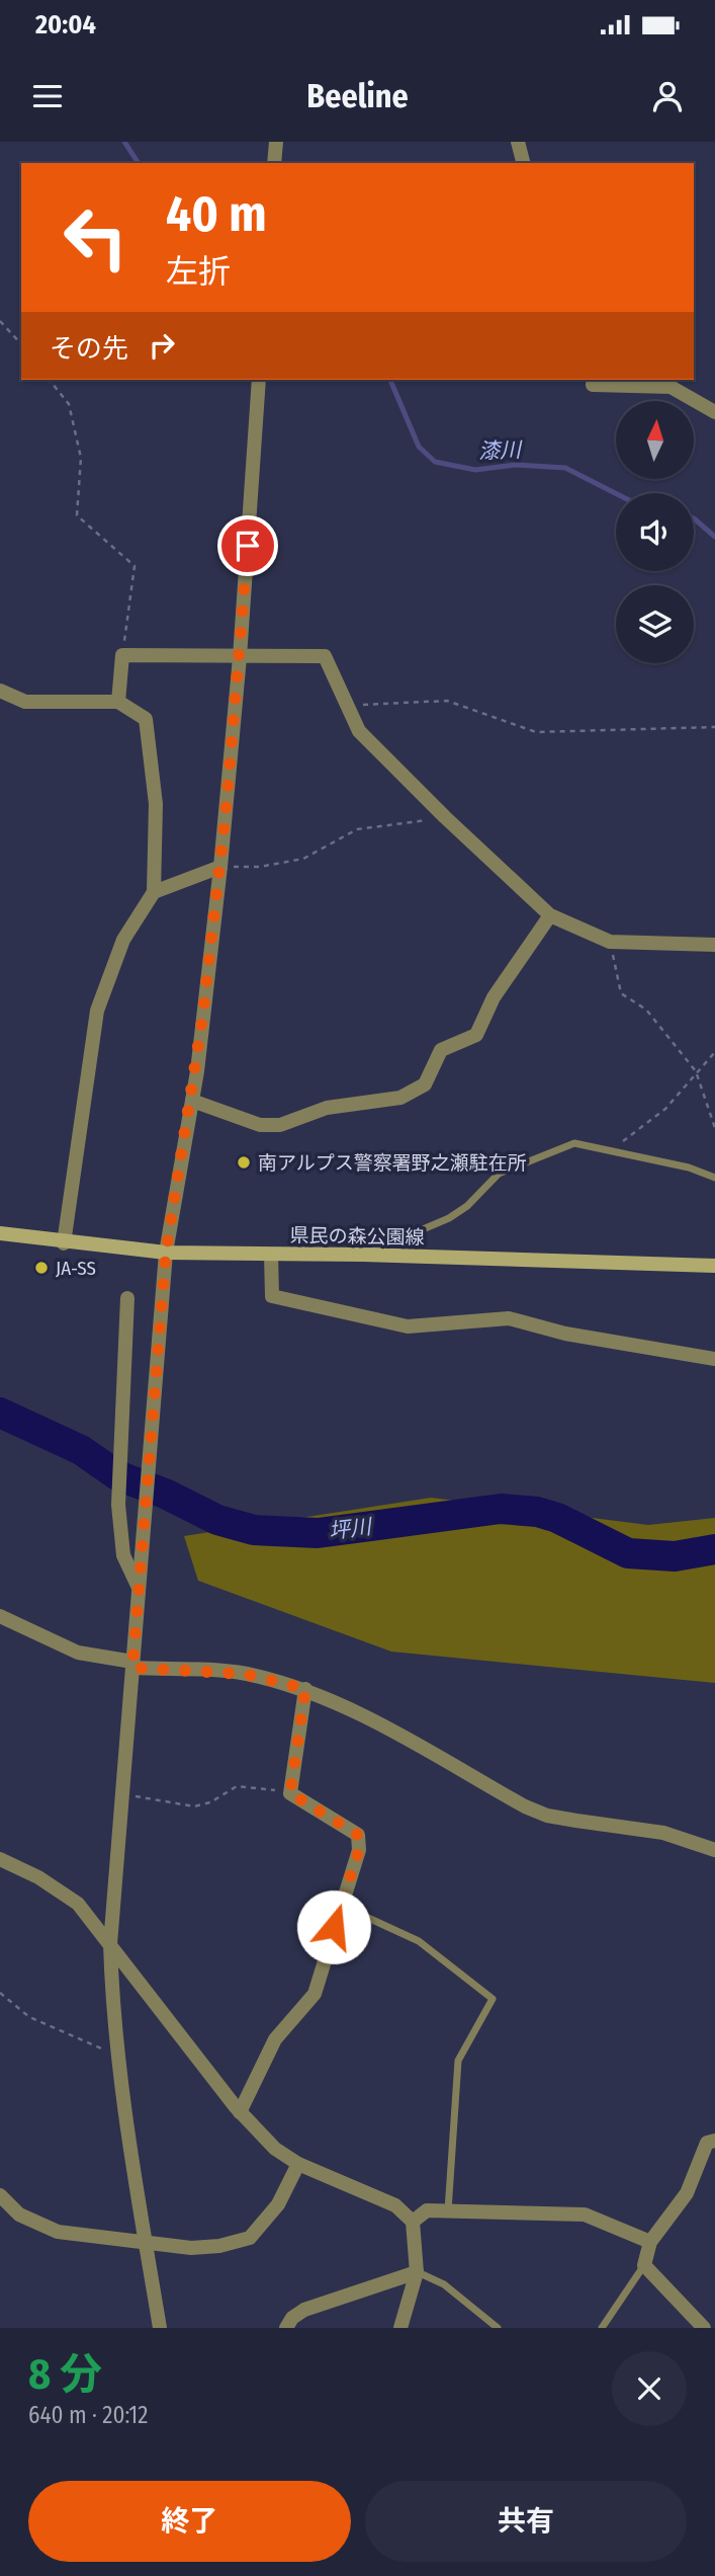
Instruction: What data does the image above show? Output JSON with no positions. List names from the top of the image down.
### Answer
{
  "streets": {
    "main road": ["県民の森公園線"]
  },
  "water": ["漆川", "坪川"],
  "places": ["南アルプス警察署野之瀬駐在所", "JA-SS"],
  "north": "top",
  "page": {
    "status": "20:04",
    "header": "Beeline",
    "turn": ["40 m", "左折"],
    "then": "その先",
    "heading": ["8 分", "640 m · 20:12"],
    "buttons": ["終了", "共有"]
  }
}
